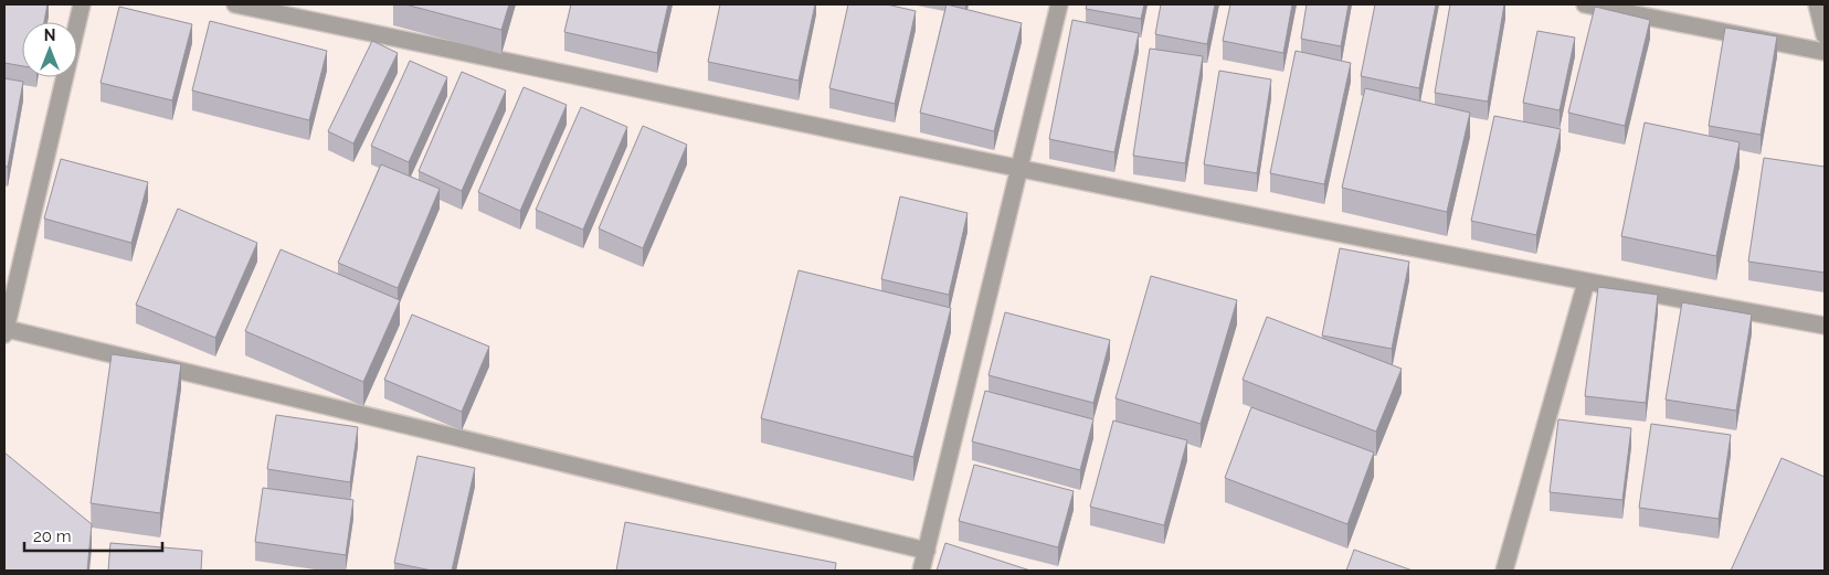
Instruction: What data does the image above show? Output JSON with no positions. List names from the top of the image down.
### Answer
{
  "scale_bar": "20 m",
  "north": "top"
}
